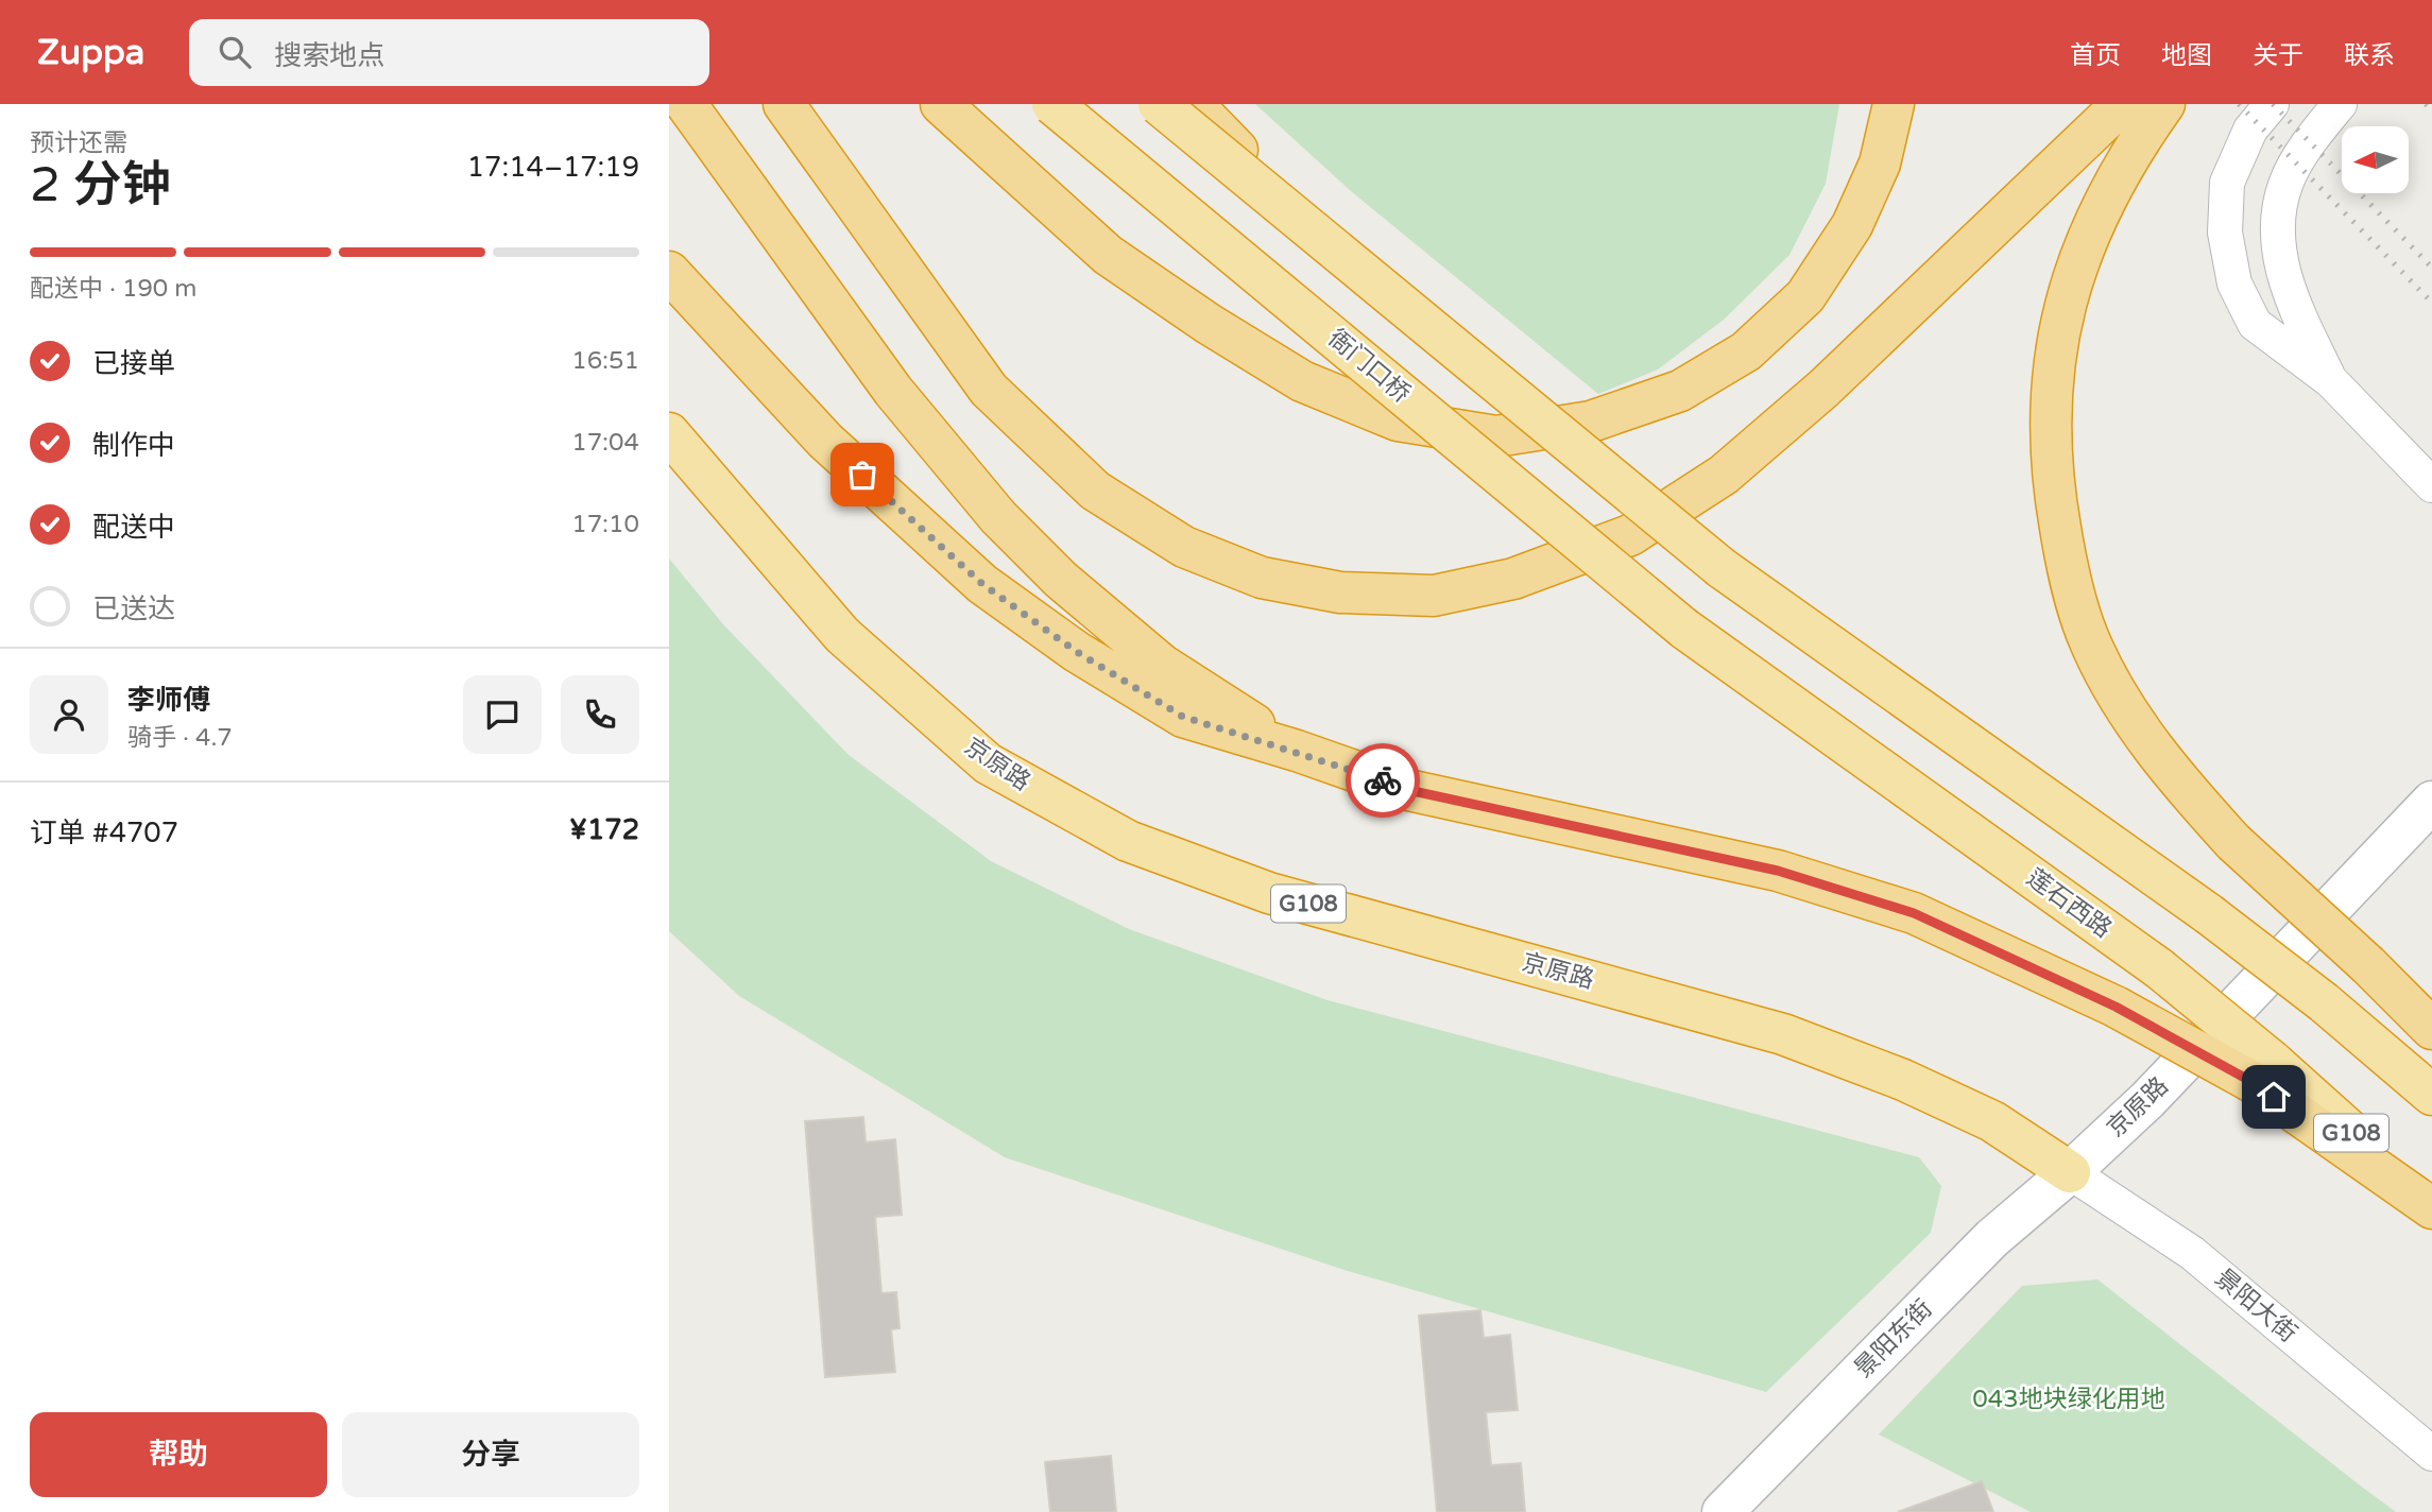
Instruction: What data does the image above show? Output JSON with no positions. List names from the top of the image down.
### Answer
{
  "streets": {
    "highway": [
      "衙门口桥",
      "京原路",
      "G108",
      "莲石西路"
    ],
    "main road": ["景阳东街"],
    "street": ["景阳大街"]
  },
  "crossings": [
    ["衙门口桥", "莲石西路"],
    ["京原路", "景阳大街"],
    ["京原路", "景阳东街"],
    ["景阳大街", "景阳东街"]
  ],
  "parks": ["043地块绿化用地"],
  "north": "left",
  "page": {
    "header": "Zuppa",
    "search": "搜索地点",
    "nav": [
      "首页",
      "地图",
      "关于",
      "联系"
    ],
    "heading": ["2 分钟", "预计还需", "17:14–17:19"],
    "panel": [
      "李师傅",
      "骑手 · 4.7",
      "订单 #4707",
      "¥172"
    ],
    "bar": "配送中 · 190 m",
    "list": [
      ["已接单", "16:51"],
      ["制作中", "17:04"],
      ["配送中", "17:10"],
      "已送达"
    ],
    "buttons": ["帮助", "分享"]
  }
}
